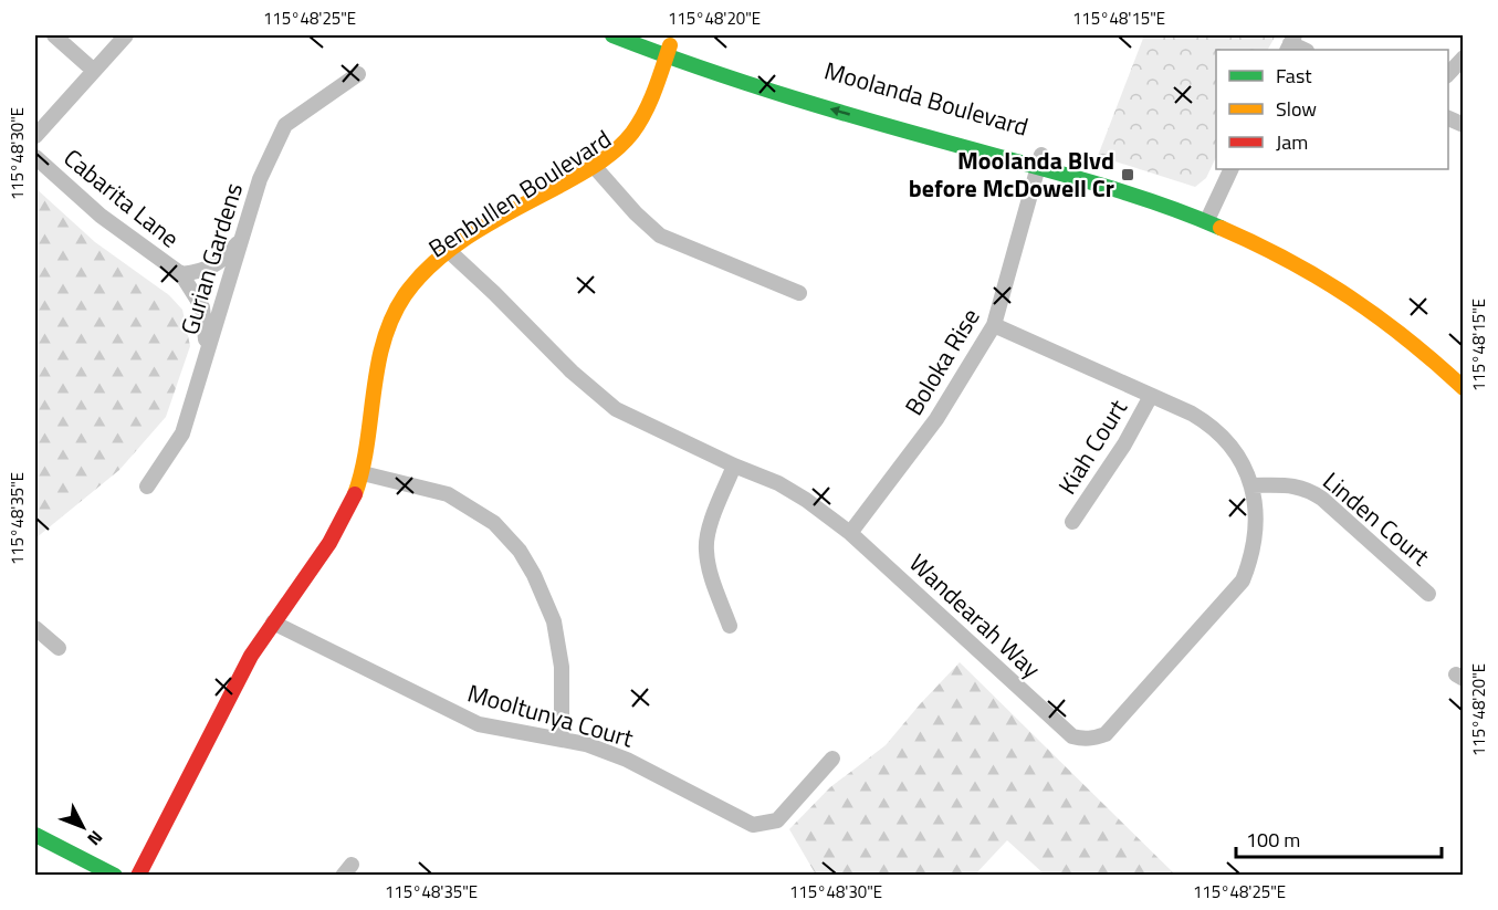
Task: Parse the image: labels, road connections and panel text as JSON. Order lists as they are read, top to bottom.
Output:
{
  "streets": {
    "street": [
      "Moolanda Boulevard",
      "Benbullen Boulevard",
      "Cabarita Lane",
      "Gurian Gardens",
      "Boloka Rise",
      "Kiah Court",
      "Linden Court",
      "Wandearah Way",
      "Mooltunya Court"
    ]
  },
  "crossings": [
    ["Moolanda Boulevard", "Benbullen Boulevard"],
    ["Moolanda Boulevard", "Boloka Rise"],
    ["Benbullen Boulevard", "Wandearah Way"],
    ["Benbullen Boulevard", "Mooltunya Court"],
    ["Cabarita Lane", "Gurian Gardens"],
    ["Boloka Rise", "Wandearah Way"],
    ["Kiah Court", "Wandearah Way"],
    ["Linden Court", "Wandearah Way"]
  ],
  "places": {
    "transit": ["Moolanda Blvd before McDowell Cr"]
  },
  "legend": ["Fast", "Slow", "Jam"],
  "scale_bar": "100 m",
  "north": "bottom right",
  "coordinates": [
    "115°48'25\"E",
    "115°48'20\"E",
    "115°48'15\"E",
    "115°48'30\"E",
    "115°48'35\"E"
  ]
}
